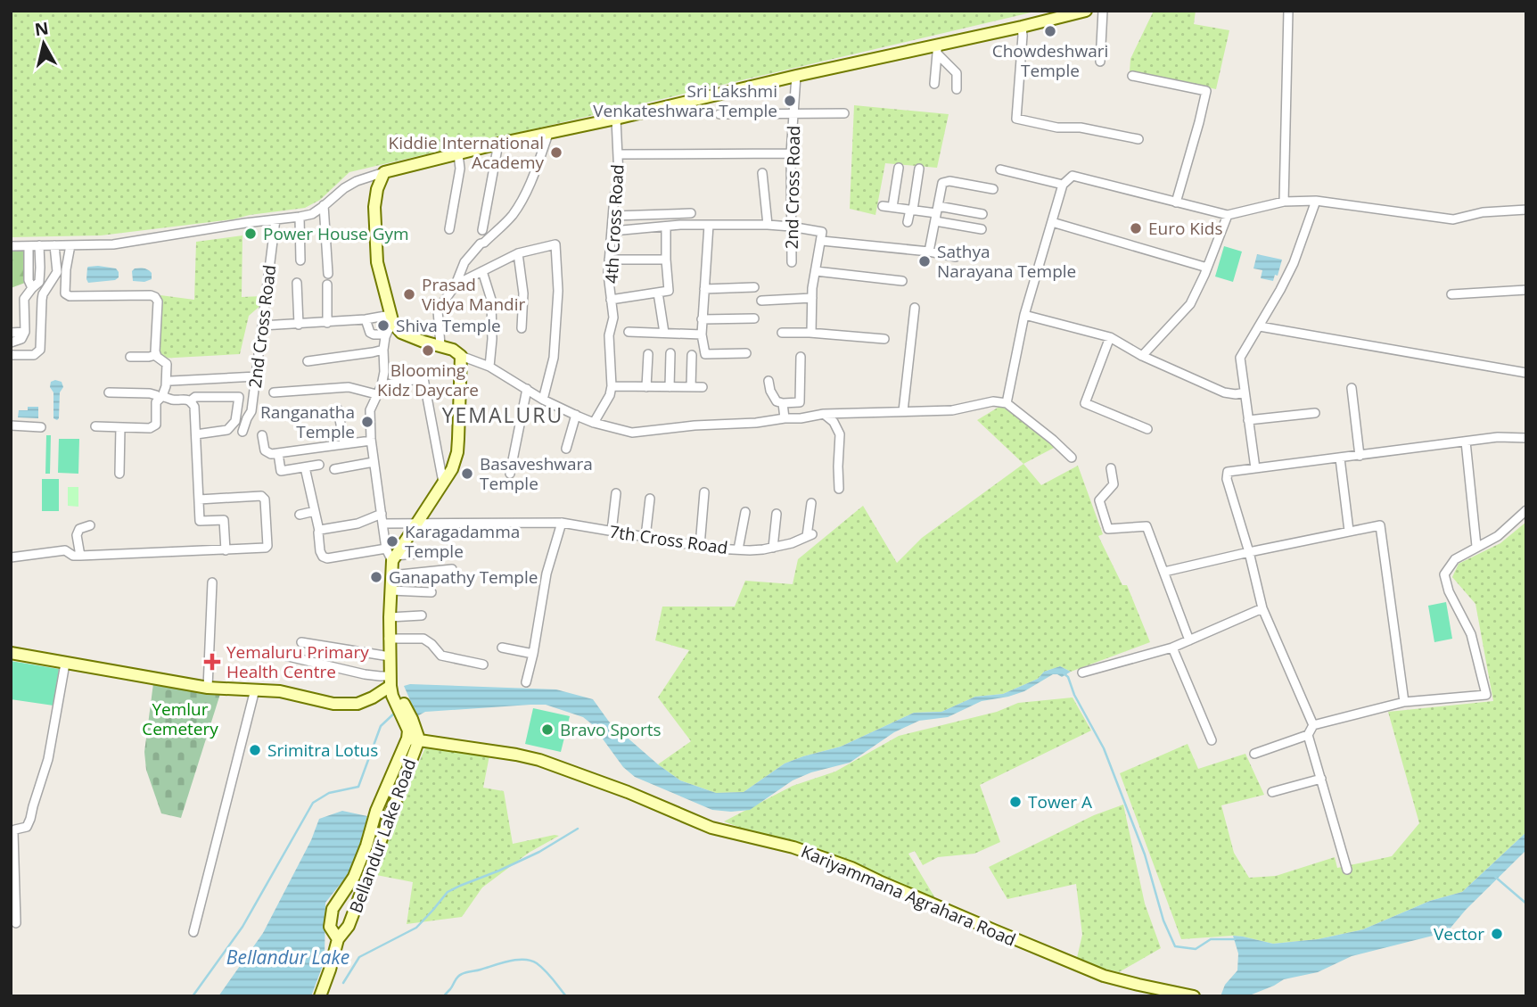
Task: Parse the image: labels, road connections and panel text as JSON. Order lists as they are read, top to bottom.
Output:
{
  "streets": {
    "street": [
      "2nd Cross Road",
      "4th Cross Road",
      "7th Cross Road",
      "Bellandur Lake Road",
      "Kariyammana Agrahara Road"
    ]
  },
  "crossings": [
    ["2nd Cross Road", "4th Cross Road"],
    ["Bellandur Lake Road", "Kariyammana Agrahara Road"]
  ],
  "districts": ["YEMALURU"],
  "water": ["Bellandur Lake"],
  "parks": ["Yemlur Cemetery"],
  "places": {
    "other": [
      "Chowdeshwari Temple",
      "Sri Lakshmi Venkateshwara Temple",
      "Kiddie International Academy",
      "Euro Kids",
      "Power House Gym",
      "Sathya Narayana Temple",
      "Prasad Vidya Mandir",
      "Shiva Temple",
      "Blooming Kidz Daycare",
      "Ranganatha Temple",
      "Basaveshwara Temple",
      "Karagadamma Temple",
      "Ganapathy Temple",
      "Bravo Sports",
      "Srimitra Lotus",
      "Tower A",
      "Vector"
    ],
    "health": ["Yemaluru Primary Health Centre"]
  },
  "north": "top"
}
